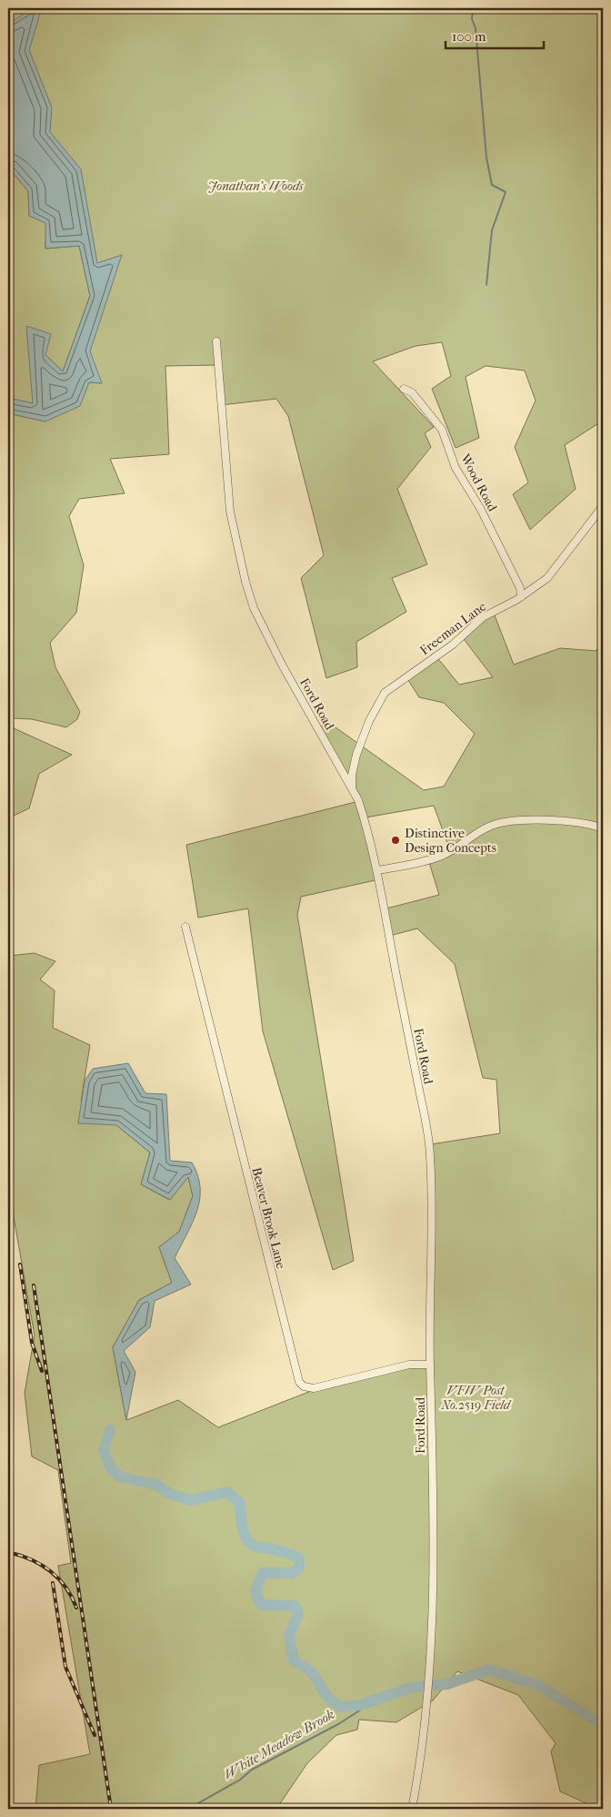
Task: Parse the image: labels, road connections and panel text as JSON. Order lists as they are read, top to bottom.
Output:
{
  "streets": {
    "street": [
      "Wood Road",
      "Freeman Lane",
      "Ford Road",
      "Beaver Brook Lane"
    ]
  },
  "crossings": [
    ["Wood Road", "Freeman Lane"],
    ["Freeman Lane", "Ford Road"],
    ["Ford Road", "Beaver Brook Lane"]
  ],
  "water": ["White Meadow Brook"],
  "parks": ["Jonathan's Woods", "VFW Post No.2519 Field"],
  "places": ["Distinctive Design Concepts"],
  "scale_bar": "100 m"
}
